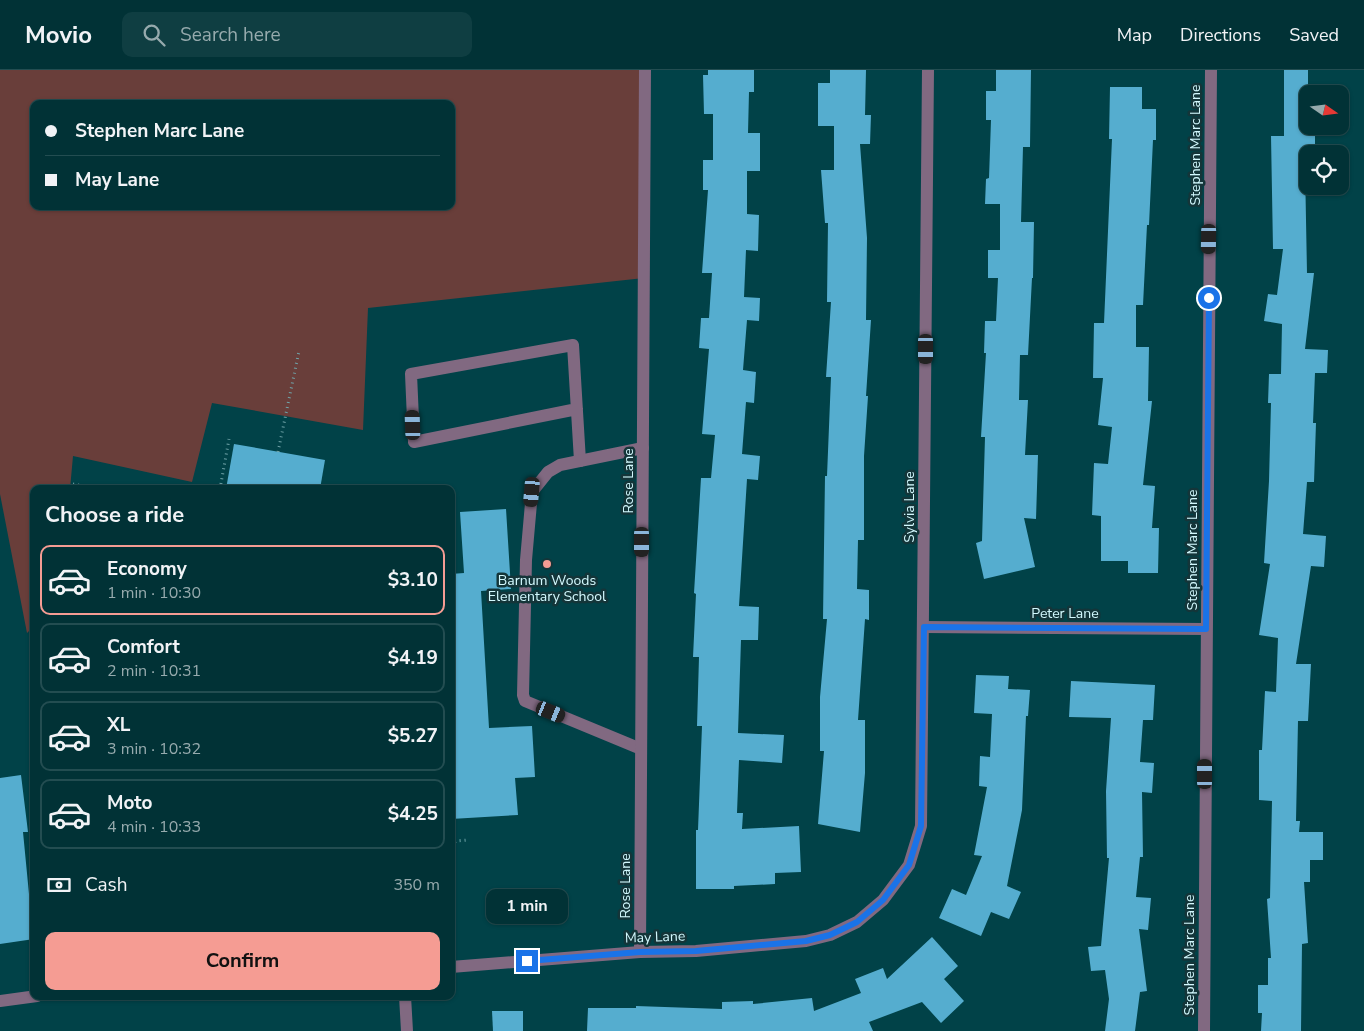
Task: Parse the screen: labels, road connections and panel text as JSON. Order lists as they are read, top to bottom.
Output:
{
  "streets": {
    "street": [
      "Stephen Marc Lane",
      "Rose Lane",
      "Sylvia Lane",
      "Peter Lane",
      "May Lane"
    ]
  },
  "crossings": [
    ["Stephen Marc Lane", "Peter Lane"],
    ["Rose Lane", "May Lane"],
    ["Sylvia Lane", "Peter Lane"],
    ["Sylvia Lane", "May Lane"]
  ],
  "places": ["Barnum Woods Elementary School"],
  "north": "right",
  "page": {
    "header": "Movio",
    "search": "Search here",
    "nav": ["Map", "Directions", "Saved"],
    "banner": ["Stephen Marc Lane", "May Lane"],
    "heading": "Choose a ride",
    "list": [
      {
        "name": "Economy",
        "note": "1 min · 10:30",
        "value": "$3.10"
      },
      {
        "name": "Comfort",
        "note": "2 min · 10:31",
        "value": "$4.19"
      },
      {
        "name": "XL",
        "note": "3 min · 10:32",
        "value": "$5.27"
      },
      {
        "name": "Moto",
        "note": "4 min · 10:33",
        "value": "$4.25"
      }
    ],
    "pay": ["Cash", "350 m"],
    "bubble": "1 min",
    "buttons": "Confirm"
  }
}
